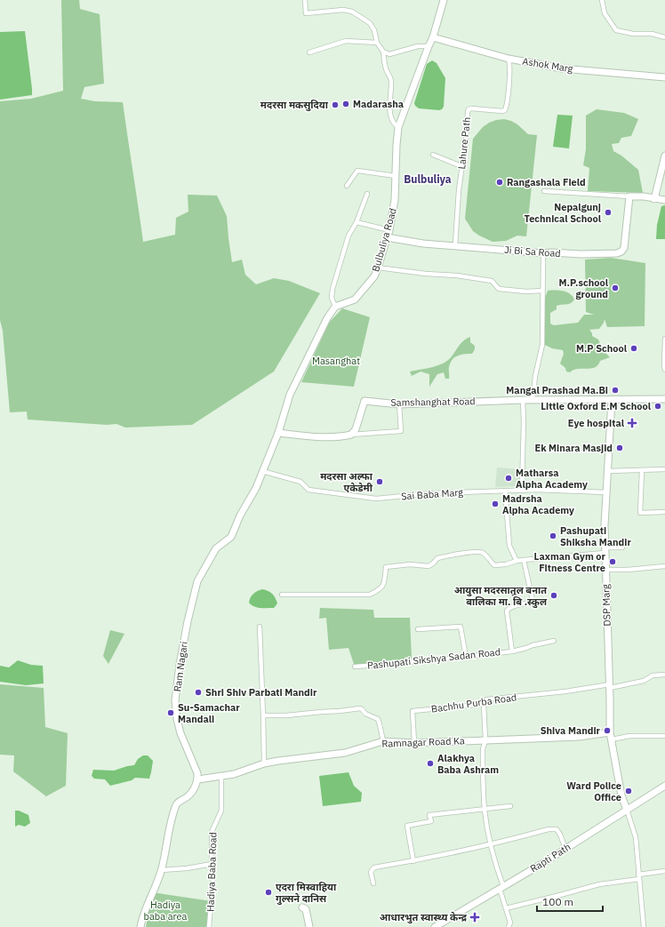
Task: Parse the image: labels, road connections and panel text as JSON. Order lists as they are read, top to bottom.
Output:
{
  "streets": {
    "main road": [
      "Ashok Marg",
      "Bulbuliya Road",
      "Ji Bi Sa Road",
      "Samshanghat Road",
      "DSP Marg",
      "Ram Nagari",
      "Ramnagar Road Ka",
      "Rapti Path"
    ],
    "street": [
      "Lahure Path",
      "Sai Baba Marg",
      "Pashupati Sikshya Sadan Road",
      "Bachhu Purba Road",
      "Hadiya Baba Road"
    ]
  },
  "crossings": [
    ["Ashok Marg", "Lahure Path"],
    ["Ashok Marg", "Bulbuliya Road"],
    ["Lahure Path", "Ji Bi Sa Road"],
    ["Bulbuliya Road", "Ji Bi Sa Road"],
    ["Samshanghat Road", "DSP Marg"],
    ["Sai Baba Marg", "DSP Marg"],
    ["Sai Baba Marg", "Ram Nagari"],
    ["DSP Marg", "Bachhu Purba Road"],
    ["DSP Marg", "Ramnagar Road Ka"],
    ["DSP Marg", "Rapti Path"],
    ["Ram Nagari", "Ramnagar Road Ka"],
    ["Bachhu Purba Road", "Ramnagar Road Ka"],
    ["Ramnagar Road Ka", "Hadiya Baba Road"]
  ],
  "districts": ["Bulbuliya"],
  "parks": ["Masanghat", "Hadiya baba area"],
  "places": {
    "other": [
      "Madarasha",
      "मदरसा मकसुदिया",
      "Rangashala Field",
      "Nepalgunj Technical School",
      "M.P.school ground",
      "M.P School",
      "Mangal Prashad Ma.Bi",
      "Little Oxford E.M School",
      "Ek Minara Masjid",
      "Matharsa Alpha Academy",
      "मदरसा अल्फा एकेडेमी",
      "Madrsha Alpha Academy",
      "Pashupati Shiksha Mandir",
      "Laxman Gym or Fitness Centre",
      "आयुसा मदरसातुल बनात बालिका मा. बि .स्कुल",
      "Shri Shiv Parbati Mandir",
      "Su-Samachar Mandali",
      "Shiva Mandir",
      "Alakhya Baba Ashram",
      "Ward Police Office",
      "एदरा मिस्वाहिया गुल्सने दानिस"
    ],
    "health": ["Eye hospital", "आधारभुत स्वास्थ्य केन्द्र"]
  },
  "scale_bar": "100 m"
}
